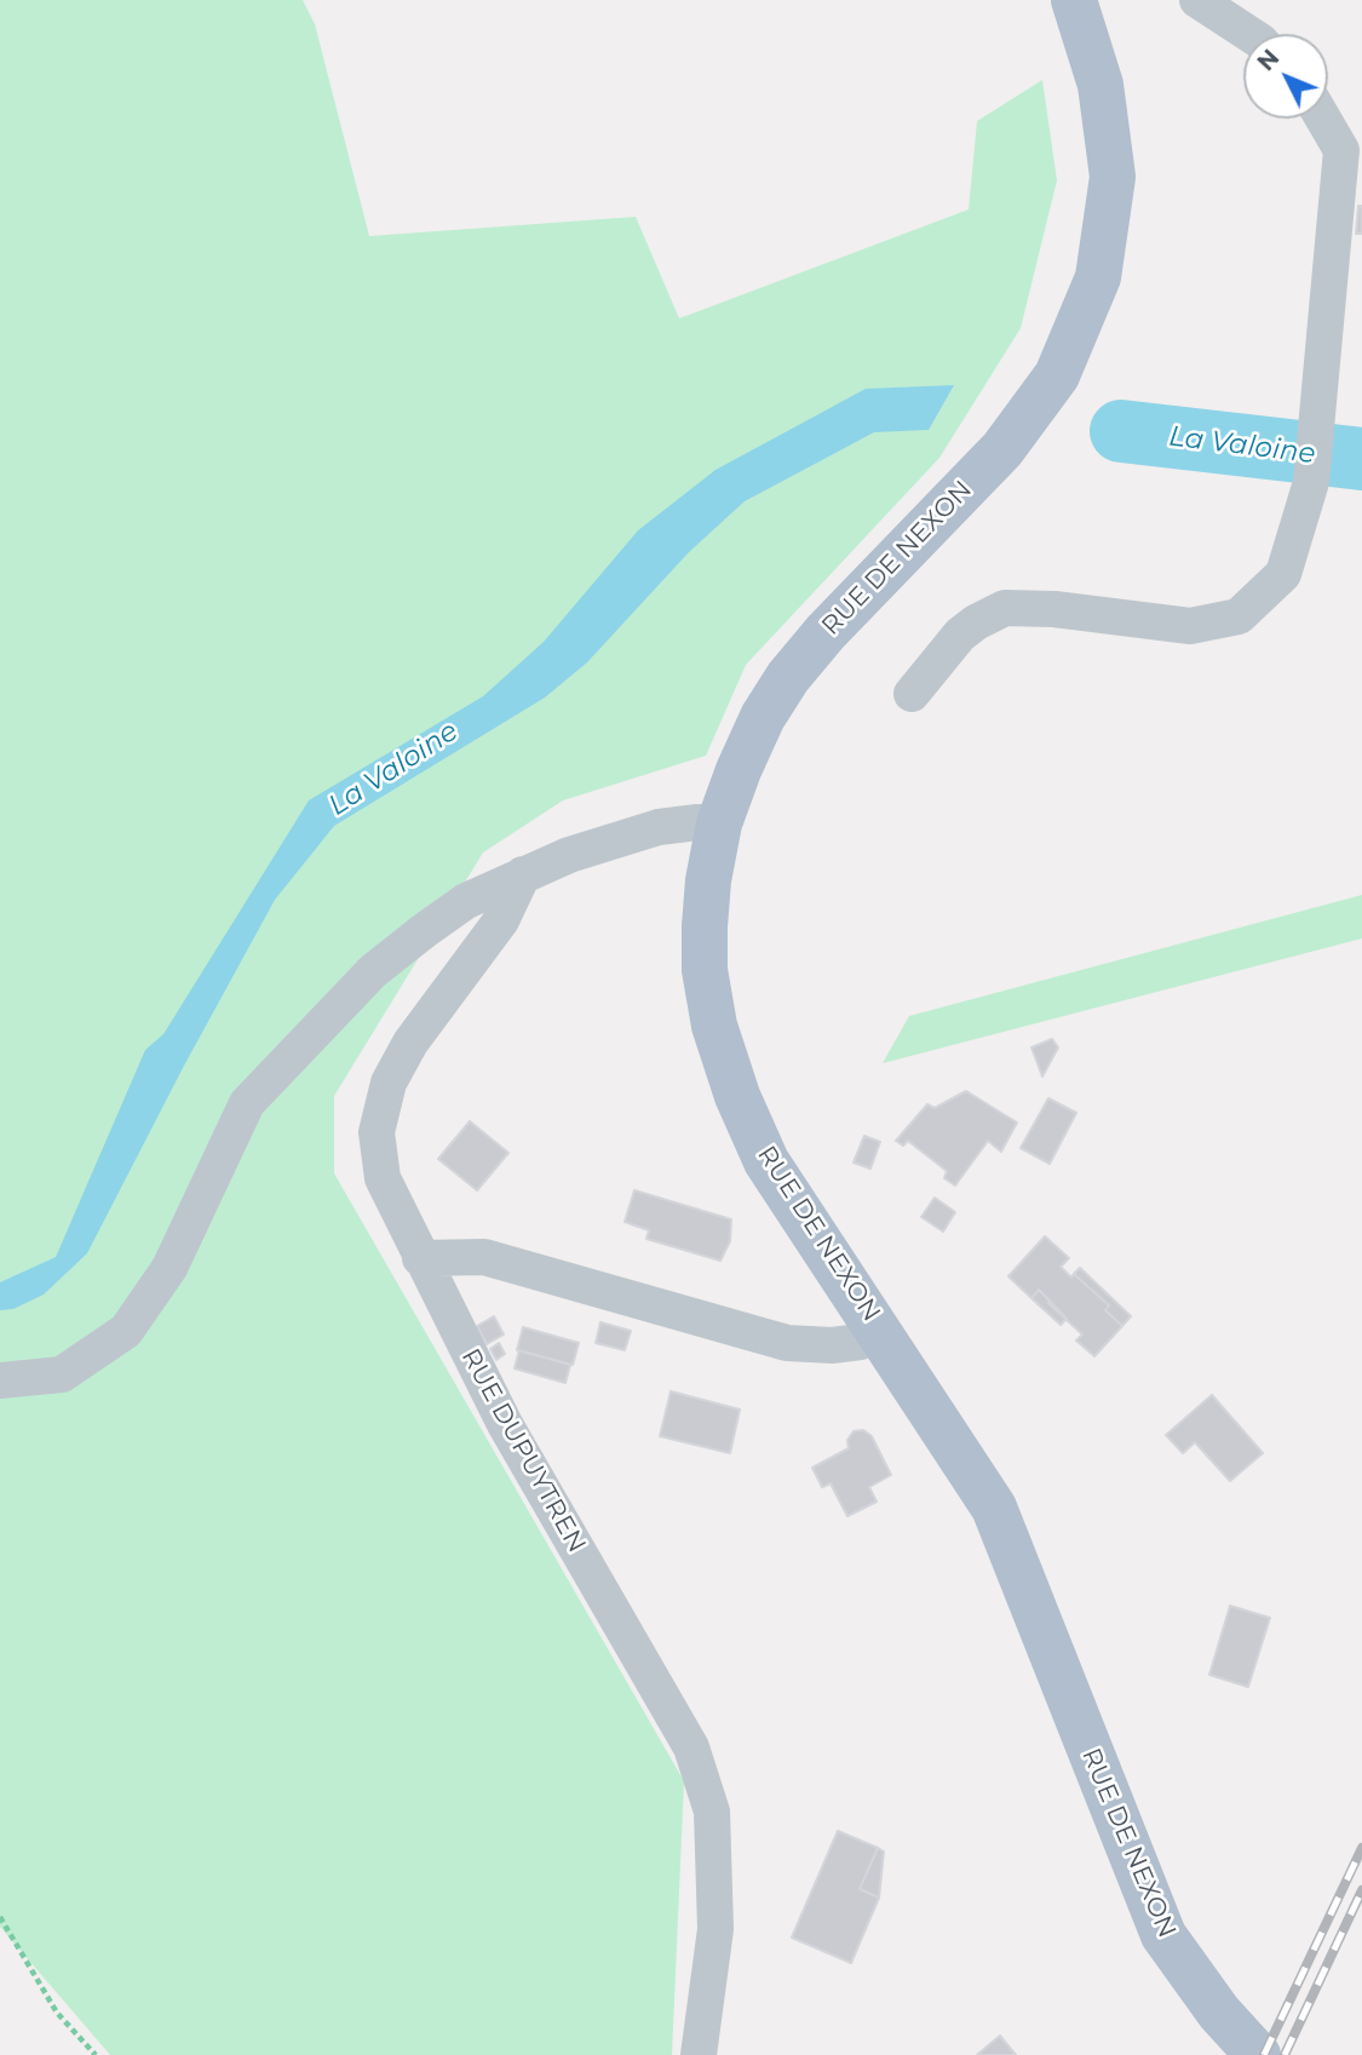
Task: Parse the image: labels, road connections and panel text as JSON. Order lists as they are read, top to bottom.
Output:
{
  "streets": {
    "main road": ["RUE DE NEXON"],
    "street": ["RUE DUPUYTREN"]
  },
  "water": ["La Valoine"],
  "north": "top left"
}
